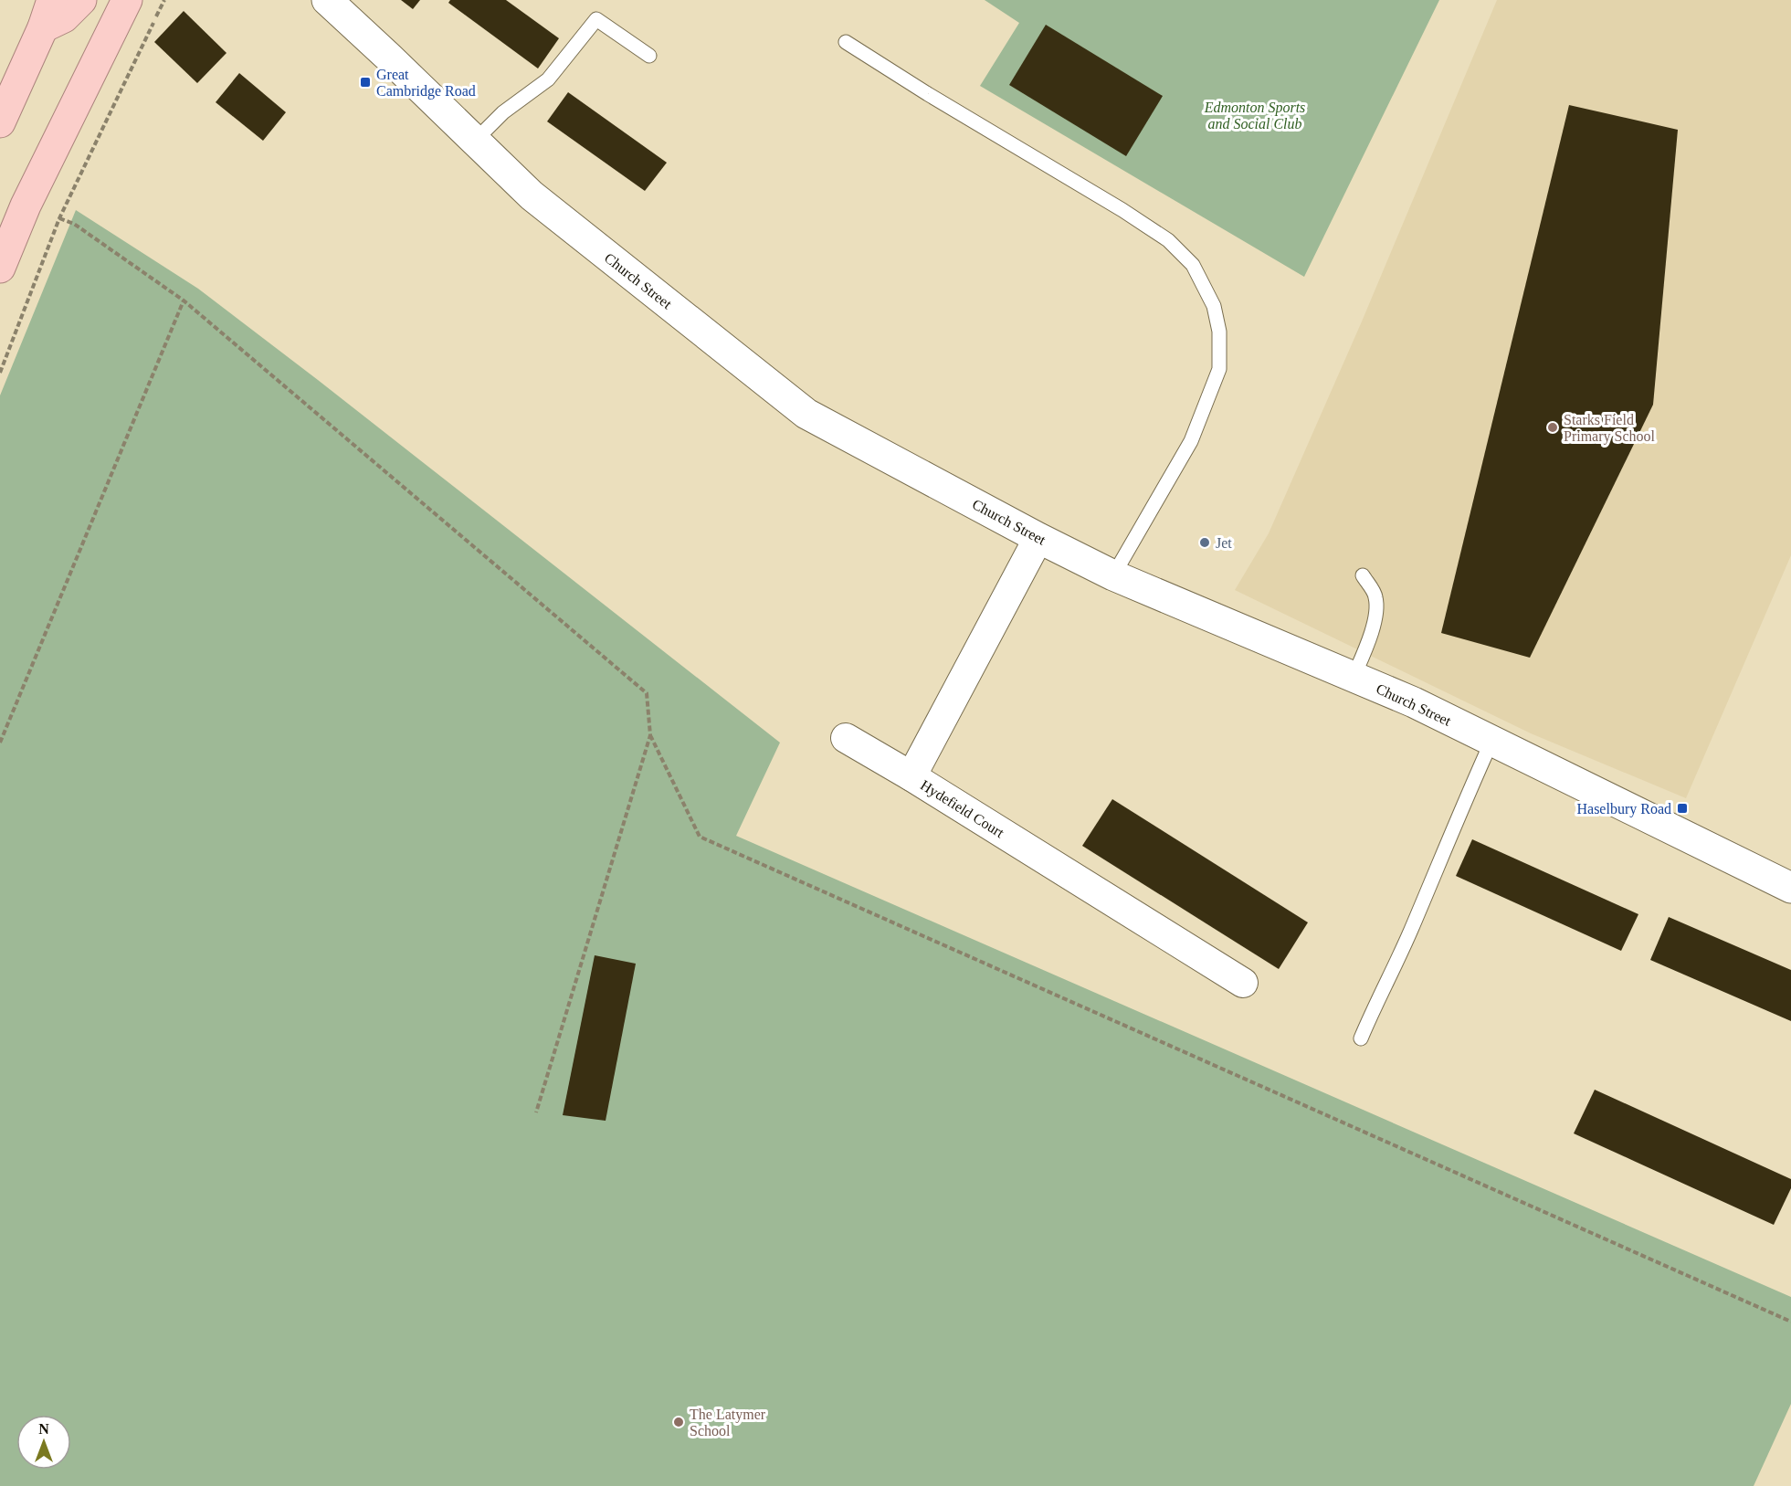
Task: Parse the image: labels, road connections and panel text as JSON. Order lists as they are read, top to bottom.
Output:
{
  "streets": {
    "main road": ["Church Street"],
    "street": ["Hydefield Court"]
  },
  "crossings": [
    ["Church Street", "Hydefield Court"]
  ],
  "parks": ["Edmonton Sports and Social Club"],
  "places": {
    "transit": ["Great Cambridge Road", "Haselbury Road"],
    "other": ["Starks Field Primary School", "Jet", "The Latymer School"]
  },
  "north": "top"
}
